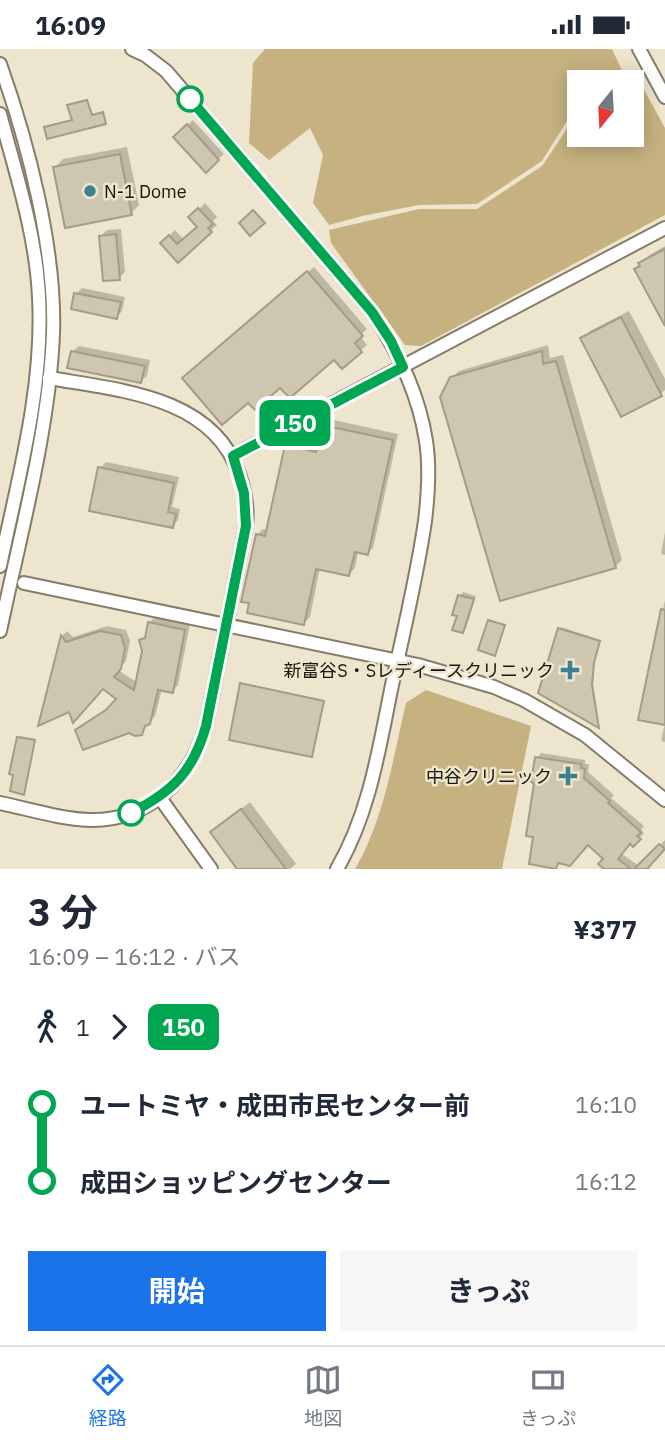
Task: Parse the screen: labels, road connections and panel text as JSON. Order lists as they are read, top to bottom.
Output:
{
  "places": {
    "other": ["N-1 Dome"],
    "health": ["新富谷S・Sレディースクリニック", "中谷クリニック"]
  },
  "lines": ["bus line 150"],
  "north": "bottom",
  "page": {
    "status": "16:09",
    "on_map": "150",
    "heading": ["3 分", "16:09 – 16:12 · バス", "¥377"],
    "legs": ["1", "150"],
    "list": [
      {
        "name": "ユートミヤ・成田市民センター前",
        "value": "16:10"
      },
      {
        "name": "成田ショッピングセンター",
        "value": "16:12"
      }
    ],
    "buttons": ["開始", "きっぷ"],
    "tabs": ["経路", "地図", "きっぷ"]
  }
}
